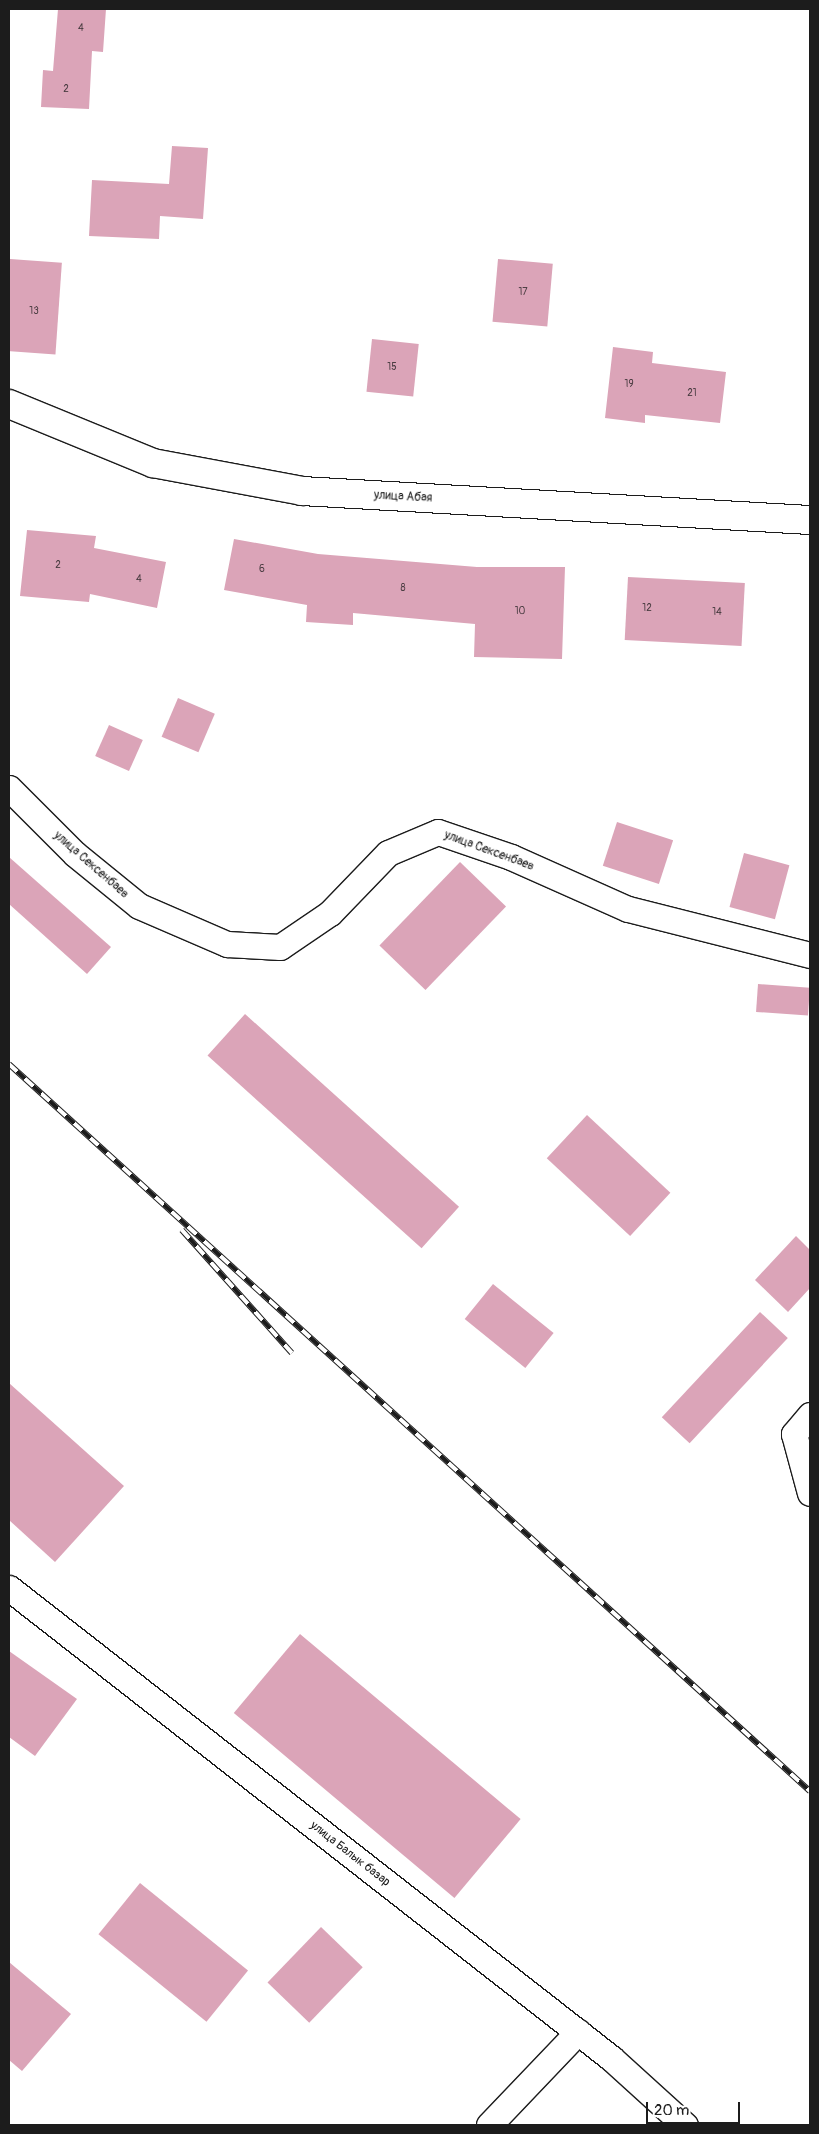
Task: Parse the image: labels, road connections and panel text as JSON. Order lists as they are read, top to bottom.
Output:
{
  "streets": {
    "street": ["улица Абая", "улица Сексенбаев", "улица Балык базар"]
  },
  "house_numbers": [
    "4",
    "2",
    "17",
    "13",
    "15",
    "19",
    "21",
    "2",
    "6",
    "4",
    "8",
    "12",
    "10",
    "14"
  ],
  "scale_bar": "20 m"
}
